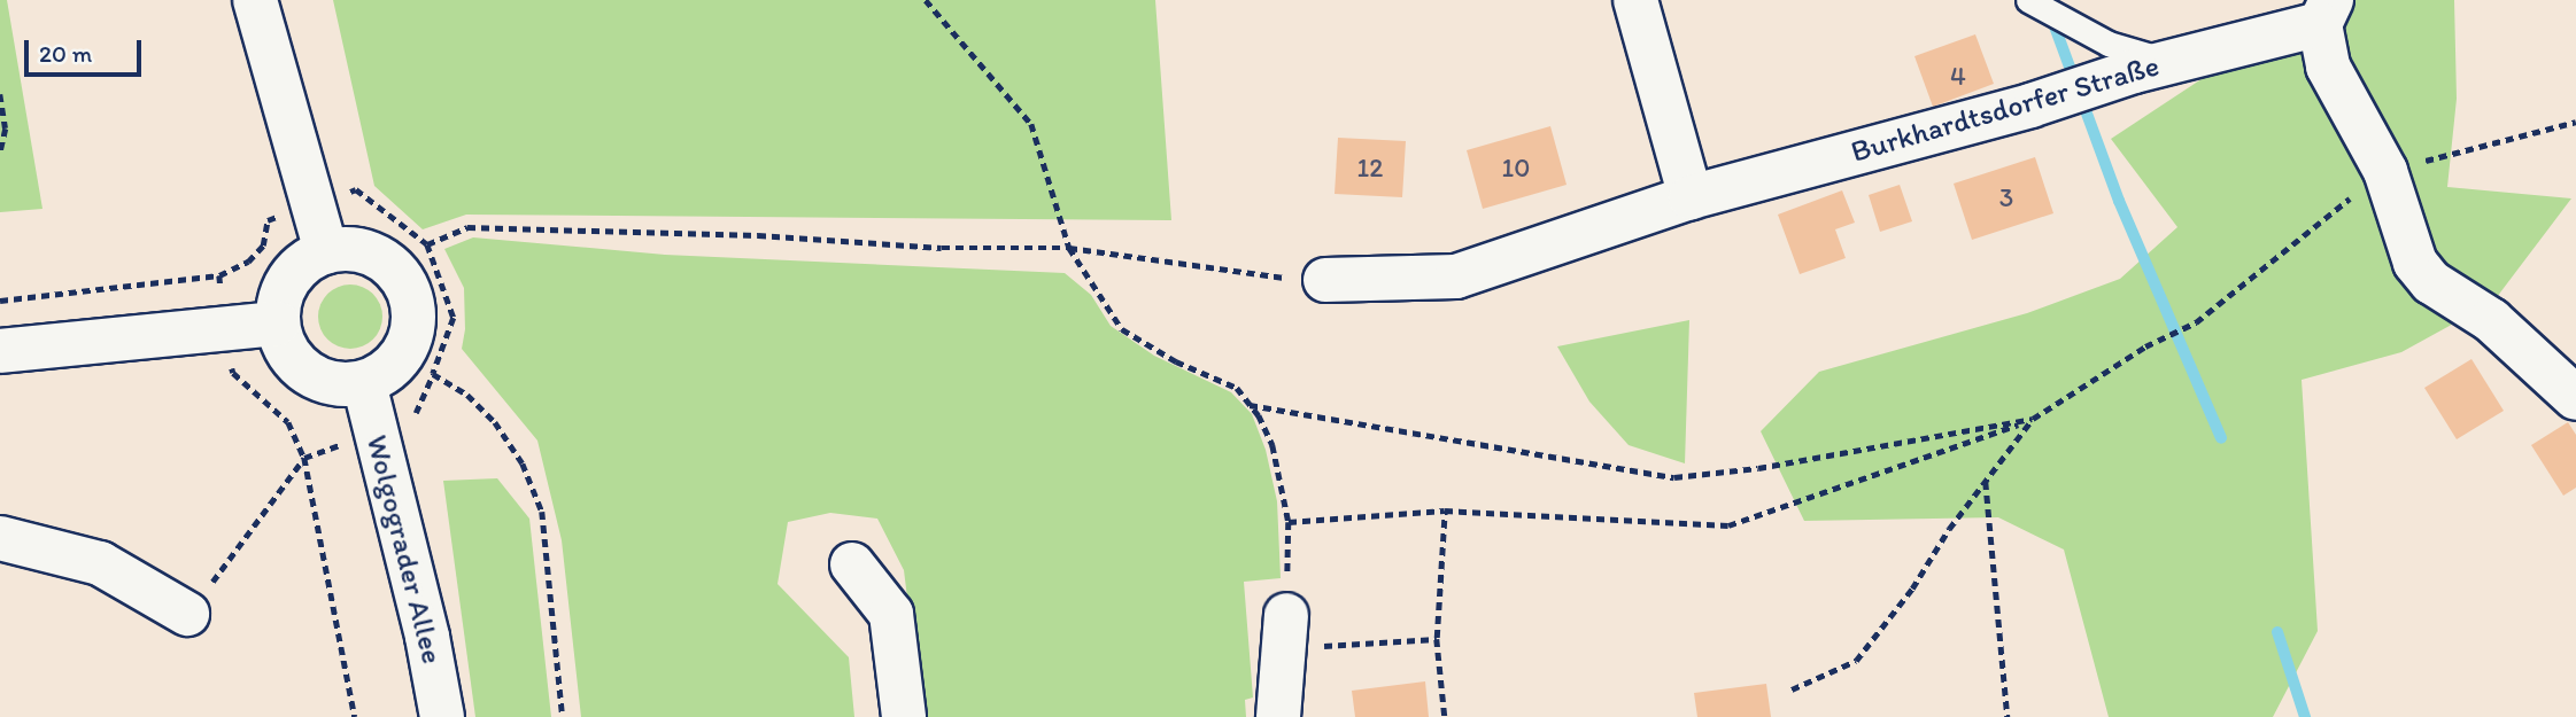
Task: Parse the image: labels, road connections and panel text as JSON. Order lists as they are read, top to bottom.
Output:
{
  "streets": {
    "street": ["Burkhardtsdorfer Straße", "Wolgograder Allee"]
  },
  "house_numbers": [
    "4",
    "12",
    "10",
    "3"
  ],
  "scale_bar": "20 m"
}
